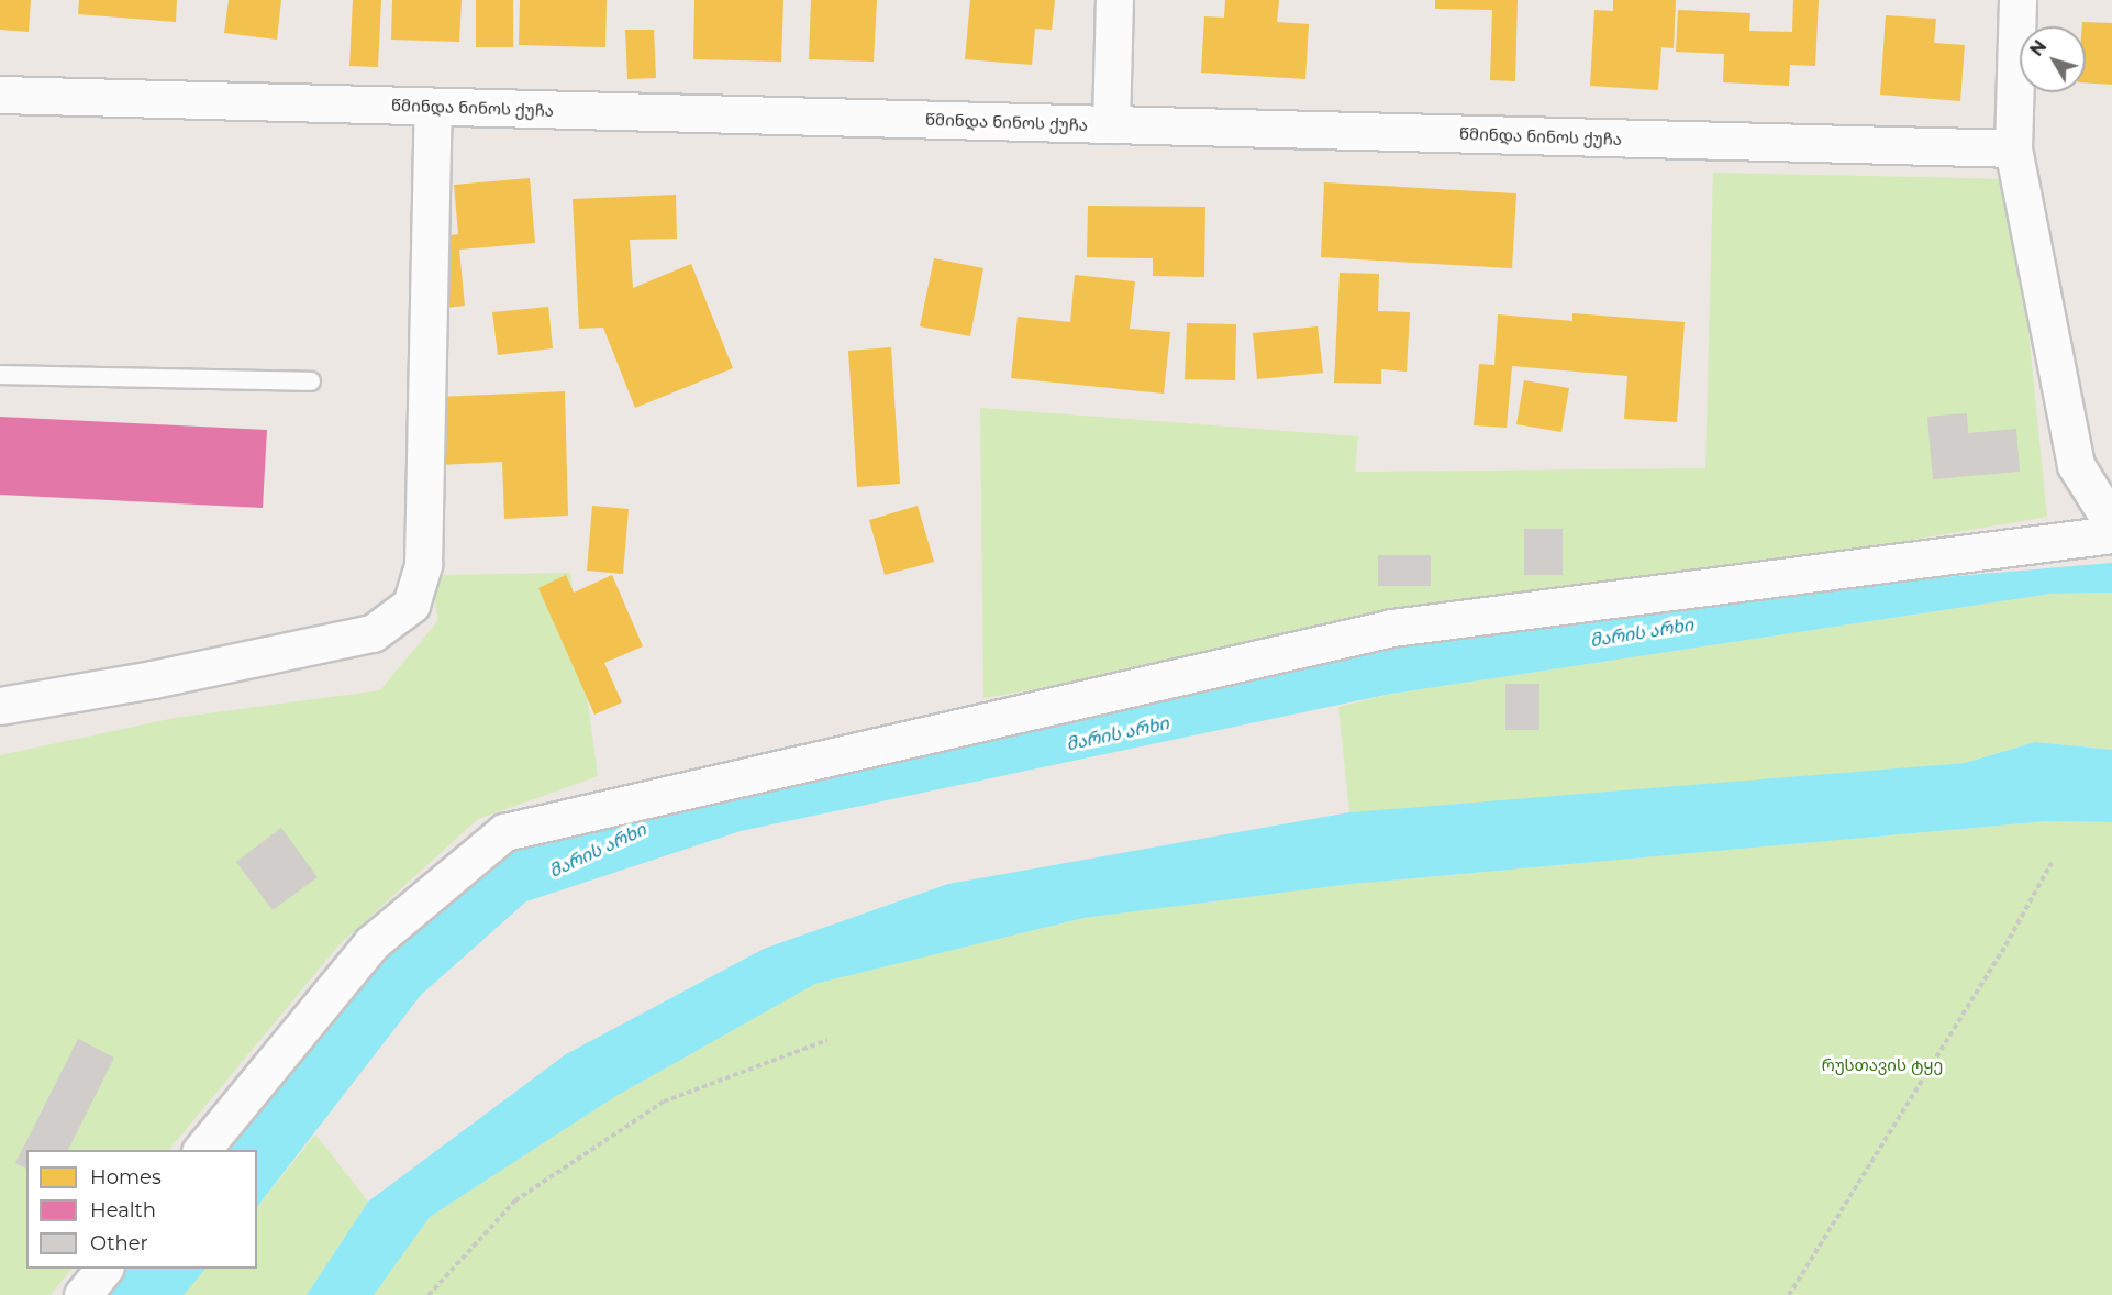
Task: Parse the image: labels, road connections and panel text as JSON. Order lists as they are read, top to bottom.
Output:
{
  "streets": {
    "street": ["წმინდა ნინოს ქუჩა"]
  },
  "water": ["მარის არხი"],
  "parks": ["რუსთავის ტყე"],
  "legend": ["Homes", "Health", "Other"],
  "north": "top left"
}
